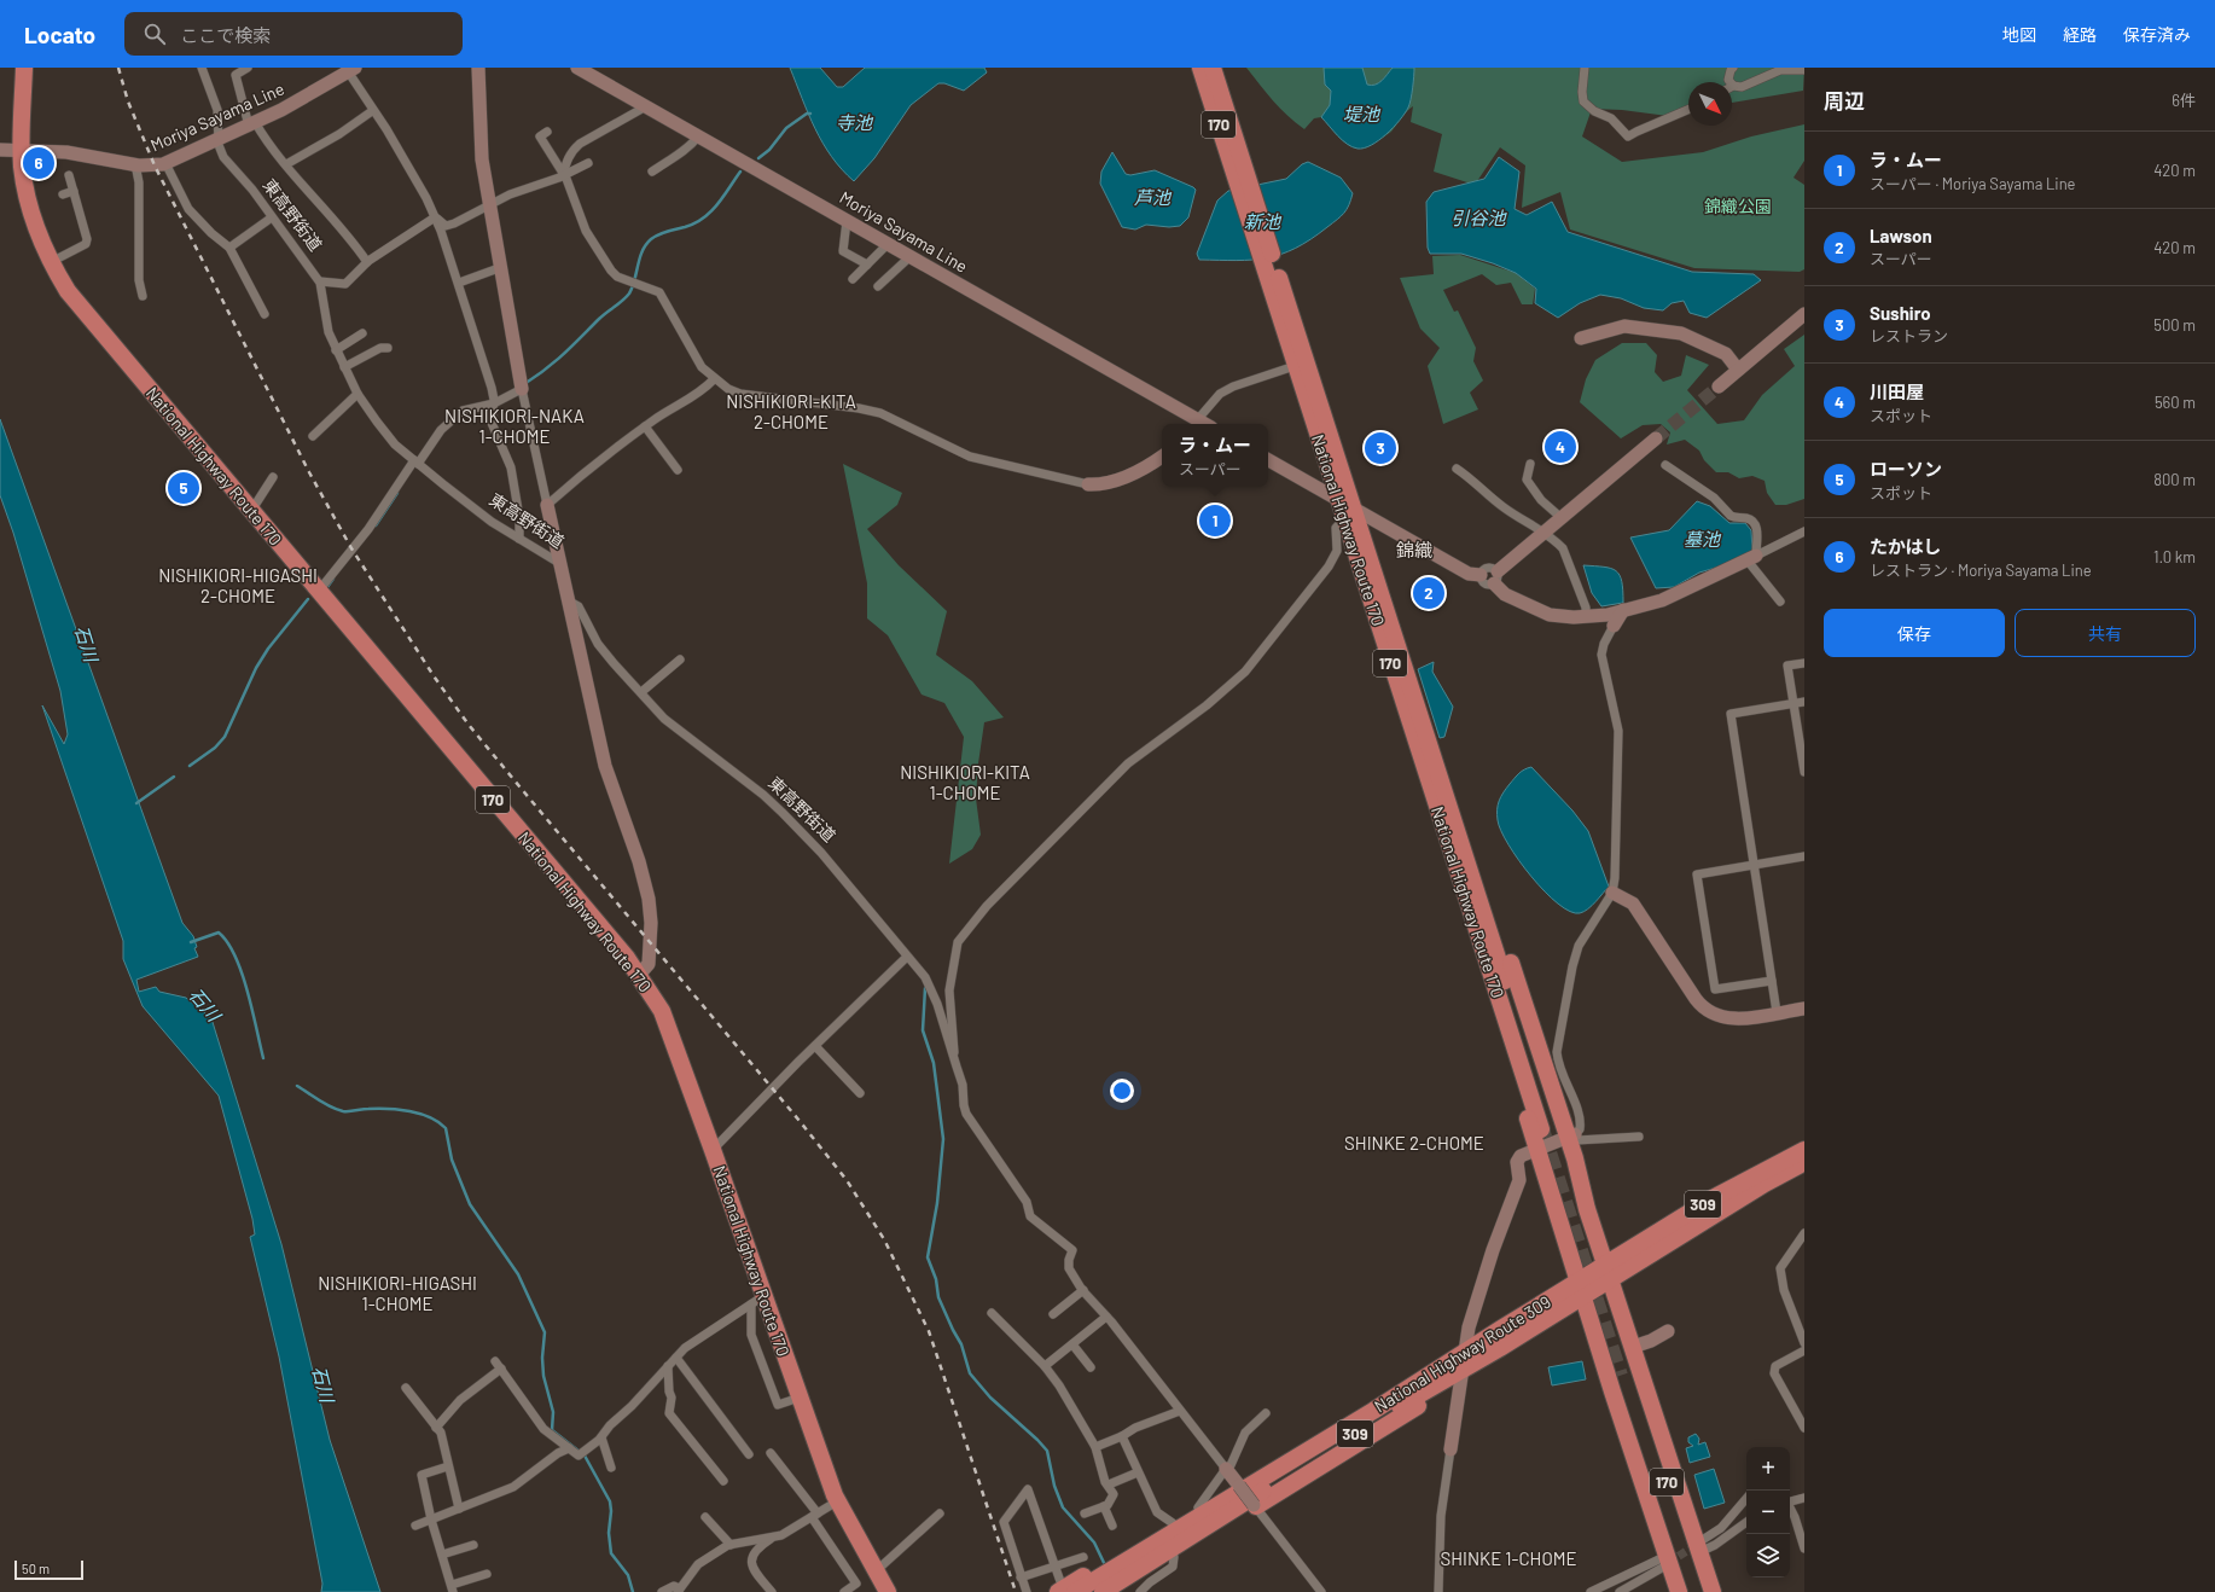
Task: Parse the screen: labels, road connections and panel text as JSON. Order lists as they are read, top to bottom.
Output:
{
  "streets": {
    "highway": [
      "170",
      "National Highway Route 170",
      "309",
      "National Highway Route 309"
    ],
    "street": ["Moriya Sayama Line", "東高野街道"]
  },
  "crossings": [
    ["Moriya Sayama Line", "東高野街道"],
    ["Moriya Sayama Line", "National Highway Route 170"],
    ["309", "National Highway Route 309"]
  ],
  "districts": [
    "NISHIKIORI-KITA 2-CHOME",
    "NISHIKIORI-NAKA 1-CHOME",
    "錦織",
    "NISHIKIORI-HIGASHI 2-CHOME",
    "NISHIKIORI-KITA 1-CHOME",
    "SHINKE 2-CHOME",
    "NISHIKIORI-HIGASHI 1-CHOME",
    "SHINKE 1-CHOME"
  ],
  "water": [
    "堤池",
    "寺池",
    "芦池",
    "引谷池",
    "新池",
    "墓池",
    "石川"
  ],
  "parks": ["錦織公園"],
  "scale_bar": "50 m",
  "north": "bottom right",
  "page": {
    "header": "Locato",
    "search": "ここで検索",
    "nav": ["地図", "経路", "保存済み"],
    "heading": ["周辺", "6件"],
    "list": [
      {
        "mark": "1",
        "name": "ラ・ムー",
        "note": "スーパー · Moriya Sayama Line",
        "value": "420 m"
      },
      {
        "mark": "2",
        "name": "Lawson",
        "note": "スーパー",
        "value": "420 m"
      },
      {
        "mark": "3",
        "name": "Sushiro",
        "note": "レストラン",
        "value": "500 m"
      },
      {
        "mark": "4",
        "name": "川田屋",
        "note": "スポット",
        "value": "560 m"
      },
      {
        "mark": "5",
        "name": "ローソン",
        "note": "スポット",
        "value": "800 m"
      },
      {
        "mark": "6",
        "name": "たかはし",
        "note": "レストラン · Moriya Sayama Line",
        "value": "1.0 km"
      }
    ],
    "pins": [
      "6",
      "4",
      "3",
      "5",
      "1",
      "2"
    ],
    "popup": ["ラ・ムー", "スーパー"],
    "buttons": ["保存", "共有"],
    "map_buttons": ["+", "−"],
    "scale": "50 m"
  }
}
